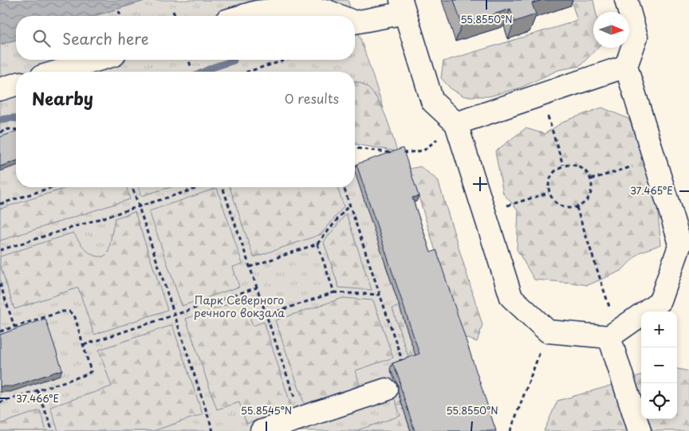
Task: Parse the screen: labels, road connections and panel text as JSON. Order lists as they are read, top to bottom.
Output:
{
  "parks": ["Парк Северного речного вокзала"],
  "north": "right",
  "page": {
    "search": "Search here",
    "heading": ["Nearby", "0 results"],
    "map_buttons": ["+", "−"]
  },
  "coordinates": [
    "55.8550°N",
    "37.465°E",
    "37.466°E",
    "55.8545°N"
  ]
}
